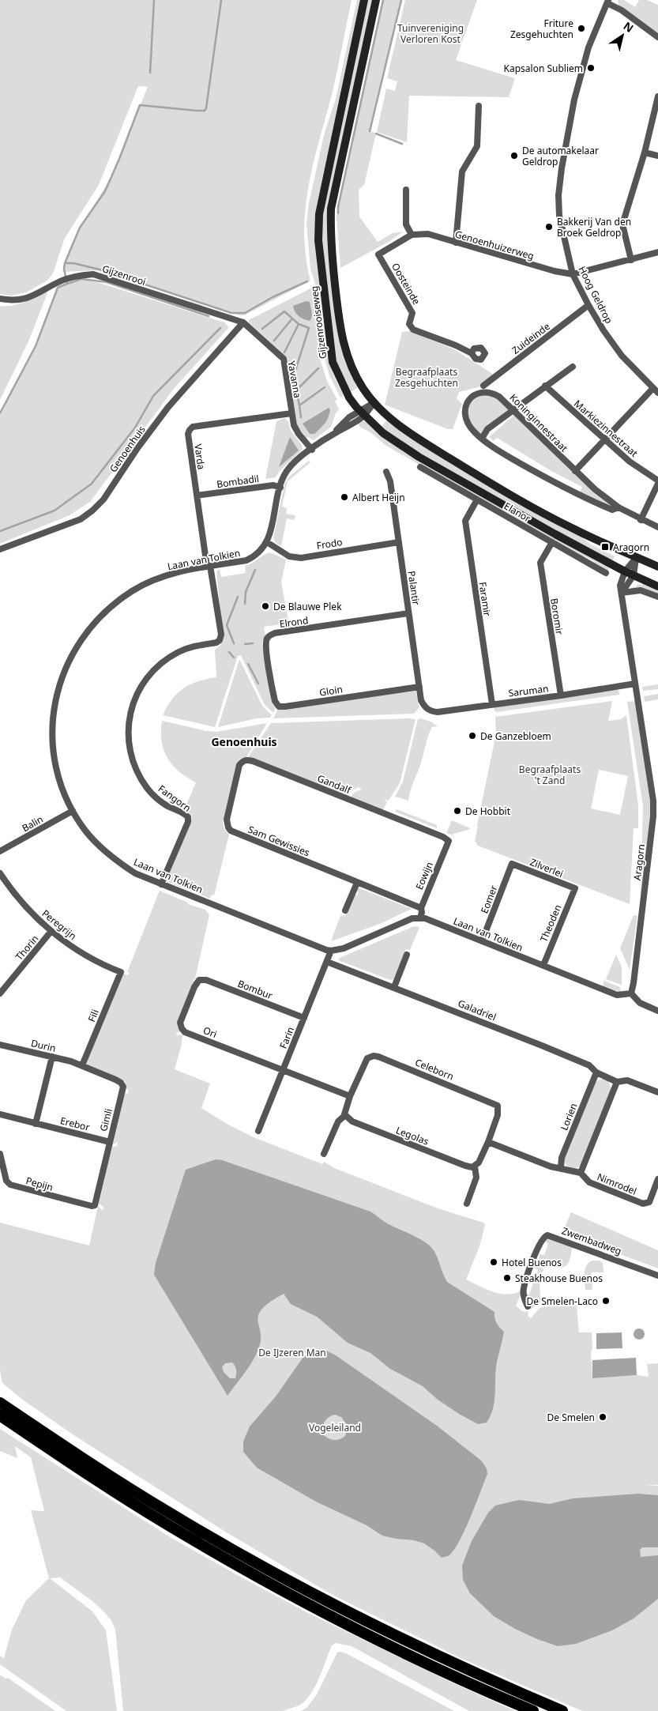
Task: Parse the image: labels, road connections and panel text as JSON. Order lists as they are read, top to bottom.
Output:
{
  "streets": {
    "main road": ["Gijzenrooiseweg"],
    "street": [
      "Genoenhuizerweg",
      "Gijzenrooi",
      "Oosteinde",
      "Hoog Geldrop",
      "Zuideinde",
      "Yavanna",
      "Koninginnestraat",
      "Markiezinnestraat",
      "Genoenhuis",
      "Varda",
      "Bombadil",
      "Elanor",
      "Frodo",
      "Laan van Tolkien",
      "Palantir",
      "Faramir",
      "Boromir",
      "Elrond",
      "Gloin",
      "Saruman",
      "Gandalf",
      "Fangorn",
      "Balin",
      "Sam Gewissies",
      "Aragorn",
      "Zilverlei",
      "Eowijn",
      "Eomer",
      "Theoden",
      "Peregrijn",
      "Thorin",
      "Bombur",
      "Galadriel",
      "Fili",
      "Ori",
      "Farin",
      "Durin",
      "Celeborn",
      "Lorien",
      "Gimli",
      "Erebor",
      "Legolas",
      "Pepijn",
      "Nimrodel",
      "Zwembadweg"
    ]
  },
  "crossings": [
    ["Genoenhuizerweg", "Oosteinde"],
    ["Genoenhuizerweg", "Hoog Geldrop"],
    ["Gijzenrooi", "Yavanna"],
    ["Gijzenrooi", "Genoenhuis"],
    ["Hoog Geldrop", "Zuideinde"],
    ["Gijzenrooiseweg", "Aragorn"],
    ["Yavanna", "Genoenhuis"],
    ["Yavanna", "Varda"],
    ["Varda", "Bombadil"],
    ["Varda", "Laan van Tolkien"],
    ["Varda", "Fangorn"],
    ["Elanor", "Faramir"],
    ["Elanor", "Boromir"],
    ["Frodo", "Laan van Tolkien"],
    ["Frodo", "Palantir"],
    ["Laan van Tolkien", "Fangorn"],
    ["Laan van Tolkien", "Balin"],
    ["Laan van Tolkien", "Aragorn"],
    ["Laan van Tolkien", "Eowijn"],
    ["Laan van Tolkien", "Eomer"],
    ["Laan van Tolkien", "Theoden"],
    ["Laan van Tolkien", "Farin"],
    ["Palantir", "Elrond"],
    ["Palantir", "Gloin"],
    ["Palantir", "Saruman"],
    ["Faramir", "Saruman"],
    ["Boromir", "Saruman"],
    ["Elrond", "Gloin"],
    ["Saruman", "Aragorn"],
    ["Gandalf", "Sam Gewissies"],
    ["Gandalf", "Eowijn"],
    ["Sam Gewissies", "Eowijn"],
    ["Zilverlei", "Eomer"],
    ["Zilverlei", "Theoden"],
    ["Peregrijn", "Thorin"],
    ["Peregrijn", "Fili"],
    ["Bombur", "Ori"],
    ["Bombur", "Farin"],
    ["Galadriel", "Farin"],
    ["Galadriel", "Lorien"],
    ["Fili", "Durin"],
    ["Fili", "Gimli"],
    ["Ori", "Farin"],
    ["Durin", "Gimli"],
    ["Gimli", "Erebor"],
    ["Gimli", "Pepijn"]
  ],
  "districts": ["Genoenhuis"],
  "parks": [
    "Tuinvereniging Verloren Kost",
    "Begraafplaats Zesgehuchten",
    "Begraafplaats 't Zand",
    "De IJzeren Man",
    "Vogeleiland"
  ],
  "places": {
    "other": [
      "Friture Zesgehuchten",
      "Kapsalon Subliem",
      "De automakelaar Geldrop",
      "Bakkerij Van den Broek Geldrop",
      "Albert Heijn",
      "De Blauwe Plek",
      "De Ganzebloem",
      "De Hobbit",
      "Hotel Buenos",
      "Steakhouse Buenos",
      "De Smelen-Laco",
      "De Smelen"
    ],
    "transit": ["Aragorn"]
  },
  "north": "top right"
}
